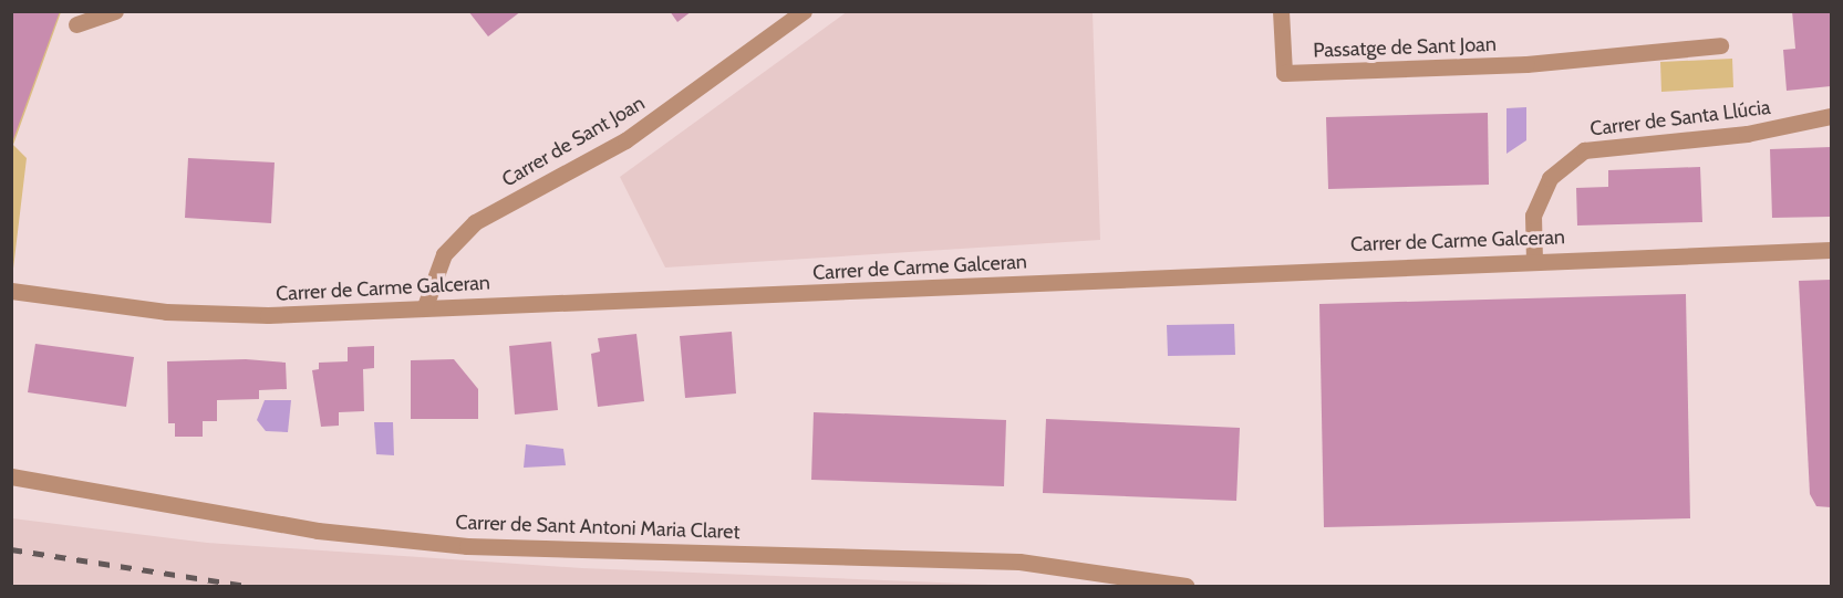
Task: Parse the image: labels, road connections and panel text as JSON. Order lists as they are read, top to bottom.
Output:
{
  "streets": {
    "street": [
      "Passatge de Sant Joan",
      "Carrer de Santa Llúcia",
      "Carrer de Sant Joan",
      "Carrer de Carme Galceran",
      "Carrer de Sant Antoni Maria Claret"
    ]
  },
  "crossings": [
    ["Carrer de Santa Llúcia", "Carrer de Carme Galceran"],
    ["Carrer de Sant Joan", "Carrer de Carme Galceran"]
  ]
}
